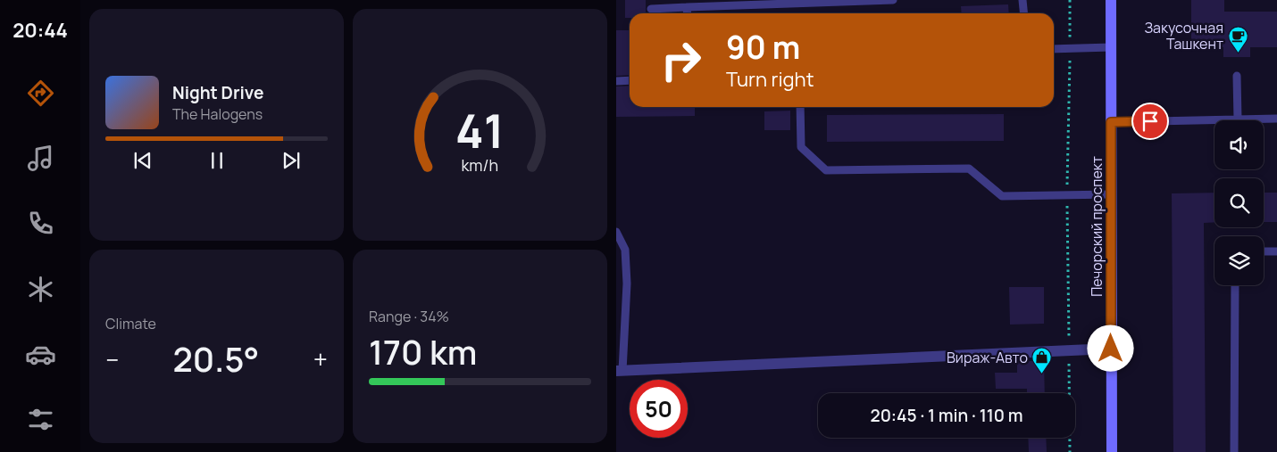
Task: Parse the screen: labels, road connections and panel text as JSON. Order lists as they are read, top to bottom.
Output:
{
  "streets": {
    "main road": ["Печорский проспект"]
  },
  "places": {
    "cafe": ["Закусочная Ташкент"],
    "shop": ["Вираж-Авто"]
  },
  "page": {
    "tabs": "20:44",
    "turn": ["90 m", "Turn right"],
    "song": ["Night Drive", "The Halogens"],
    "tile": [
      "Climate",
      ["Range · 34%", "170 km"]
    ],
    "heat": ["−", "20.5°", "+"],
    "limit": "50",
    "trip": "20:45 · 1 min · 110 m",
    "gauge": ["41", "km/h"]
  }
}
